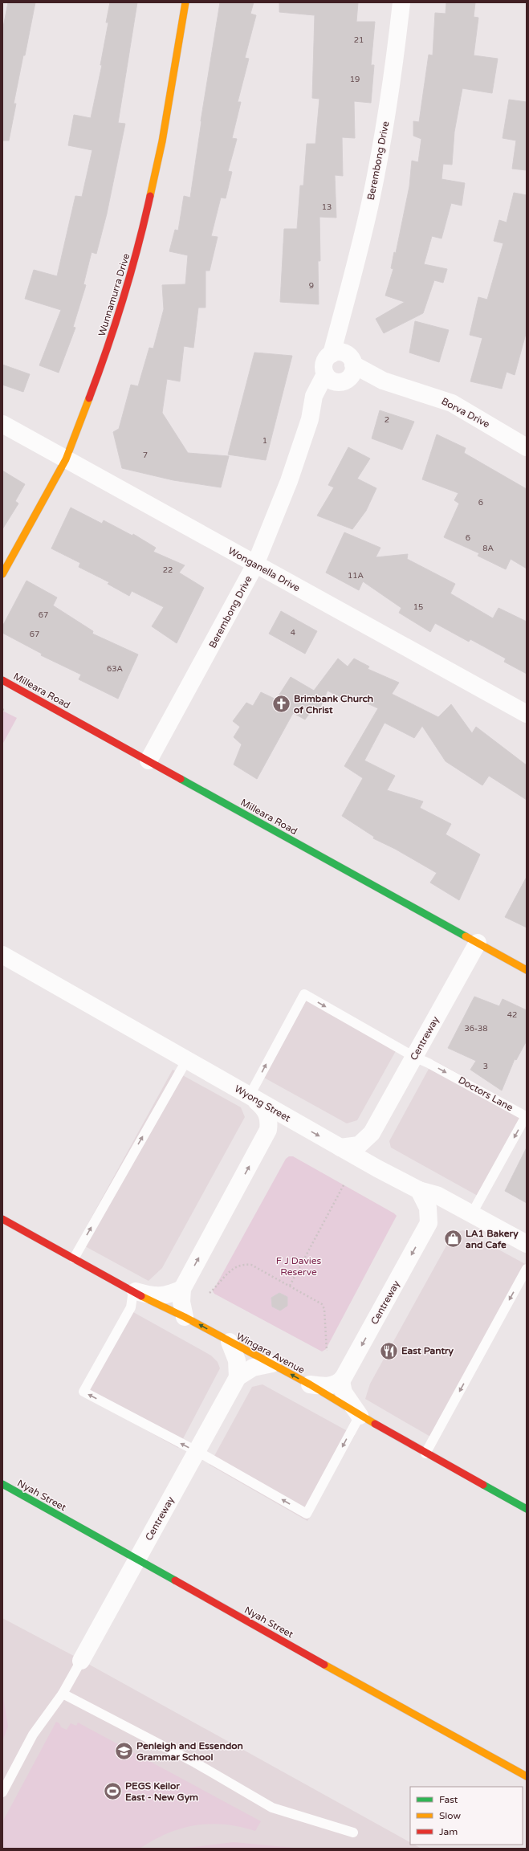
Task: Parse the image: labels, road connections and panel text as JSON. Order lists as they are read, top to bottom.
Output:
{
  "streets": {
    "street": [
      "Berembong Drive",
      "Wunnamurra Drive",
      "Borva Drive",
      "Wonganella Drive",
      "Milleara Road",
      "Centreway",
      "Wyong Street",
      "Wingara Avenue",
      "Nyah Street"
    ],
    "lane": ["Doctors Lane"]
  },
  "crossings": [
    ["Berembong Drive", "Borva Drive"],
    ["Berembong Drive", "Wonganella Drive"],
    ["Berembong Drive", "Milleara Road"],
    ["Wunnamurra Drive", "Wonganella Drive"],
    ["Milleara Road", "Centreway"],
    ["Centreway", "Doctors Lane"],
    ["Centreway", "Wyong Street"],
    ["Centreway", "Wingara Avenue"],
    ["Centreway", "Nyah Street"],
    ["Doctors Lane", "Wyong Street"]
  ],
  "parks": ["F J Davies Reserve"],
  "places": {
    "church": ["Brimbank Church of Christ"],
    "shop": ["LA1 Bakery and Cafe"],
    "restaurant": ["East Pantry"],
    "school or university": ["Penleigh and Essendon Grammar School"],
    "sports": ["PEGS Keilor East - New Gym"]
  },
  "house_numbers": [
    "21",
    "19",
    "13",
    "9",
    "2",
    "1",
    "7",
    "6",
    "6",
    "8A",
    "22",
    "11A",
    "15",
    "67",
    "4",
    "67",
    "63A",
    "42",
    "36-38",
    "3"
  ],
  "legend": ["Fast", "Slow", "Jam"]
}
